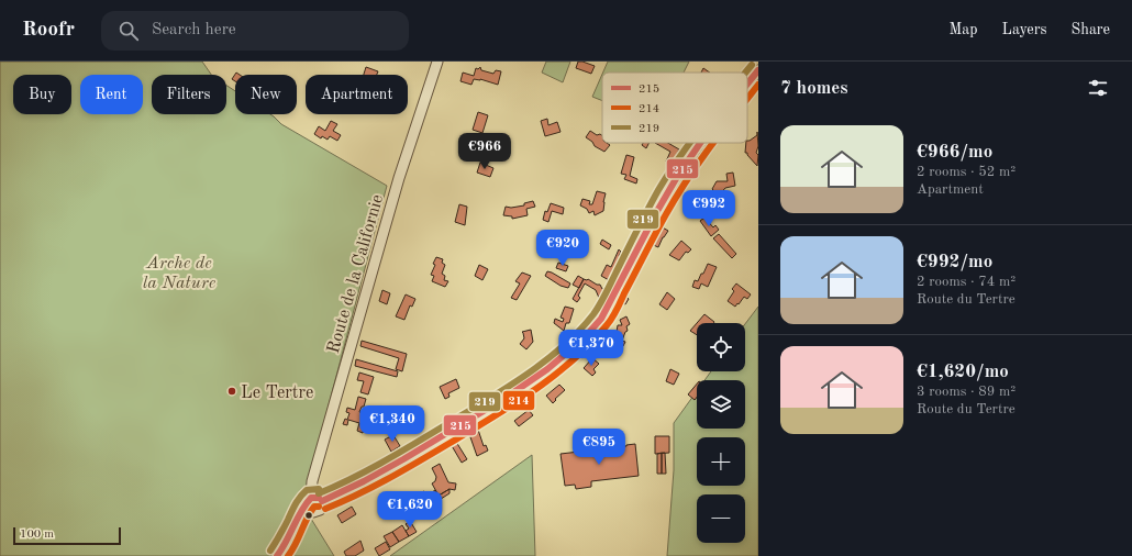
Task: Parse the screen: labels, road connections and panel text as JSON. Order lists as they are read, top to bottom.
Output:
{
  "streets": {
    "street": ["Route de la Californie"]
  },
  "parks": ["Arche de la Nature"],
  "places": ["Le Tertre"],
  "lines": ["transit line 219", "transit line 215", "transit line 214"],
  "legend": ["215", "214", "219"],
  "scale_bar": "100 m",
  "page": {
    "header": "Roofr",
    "search": "Search here",
    "nav": ["Map", "Layers", "Share"],
    "heading": "7 homes",
    "chip": [
      "Buy",
      "Rent",
      "Filters",
      "New",
      "Apartment"
    ],
    "list": [
      {
        "name": "€966/mo",
        "note": "2 rooms · 52 m² · Apartment"
      },
      {
        "name": "€992/mo",
        "note": "2 rooms · 74 m² · Route du Tertre"
      },
      {
        "name": "€1,620/mo",
        "note": "3 rooms · 89 m² · Route du Tertre"
      }
    ],
    "price": [
      "€966",
      "€992",
      "€920",
      "€1,370",
      "€1,340",
      "€895",
      "€1,620"
    ],
    "map_buttons": ["+", "−"],
    "scale": "100 m"
  }
}
